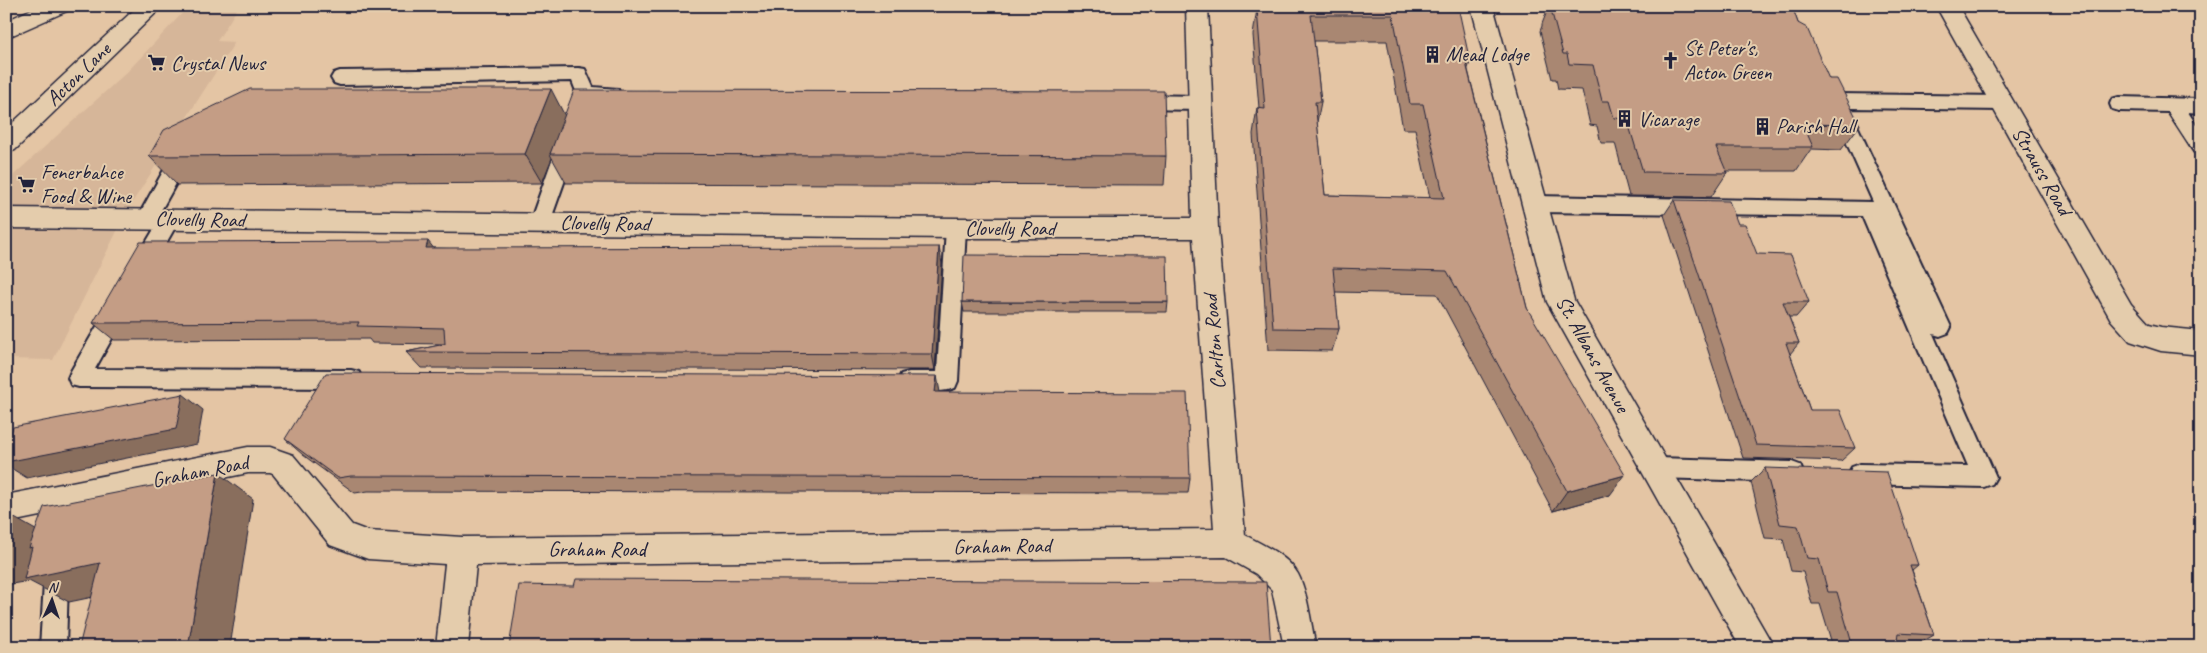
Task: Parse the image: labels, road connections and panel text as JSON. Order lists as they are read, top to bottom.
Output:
{
  "streets": {
    "street": [
      "Acton Lane",
      "Strauss Road",
      "Clovelly Road",
      "Carlton Road",
      "St. Albans Avenue",
      "Graham Road"
    ]
  },
  "crossings": [
    ["Clovelly Road", "Carlton Road"],
    ["Carlton Road", "Graham Road"]
  ],
  "places": {
    "building": ["Mead Lodge", "Vicarage", "Parish Hall"],
    "church": ["St Peter's, Acton Green"],
    "supermarket": ["Crystal News", "Fenerbahce Food & Wine"]
  },
  "north": "top"
}
